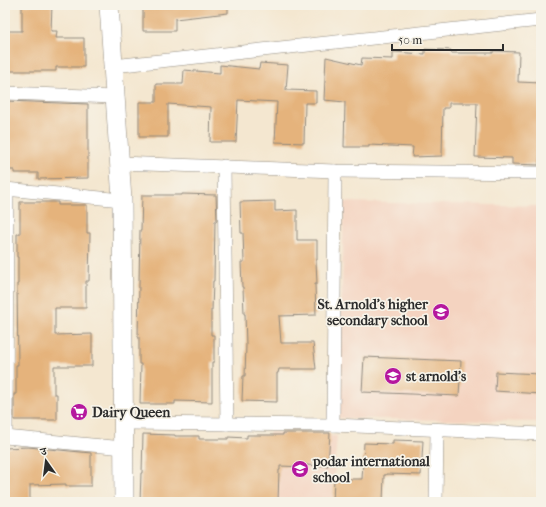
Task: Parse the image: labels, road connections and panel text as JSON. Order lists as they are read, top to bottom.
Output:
{
  "places": {
    "school or university": ["St. Arnold's higher secondary school", "st arnold's", "podar international school"],
    "supermarket": ["Dairy Queen"]
  },
  "scale_bar": "50 m",
  "north": "top"
}
